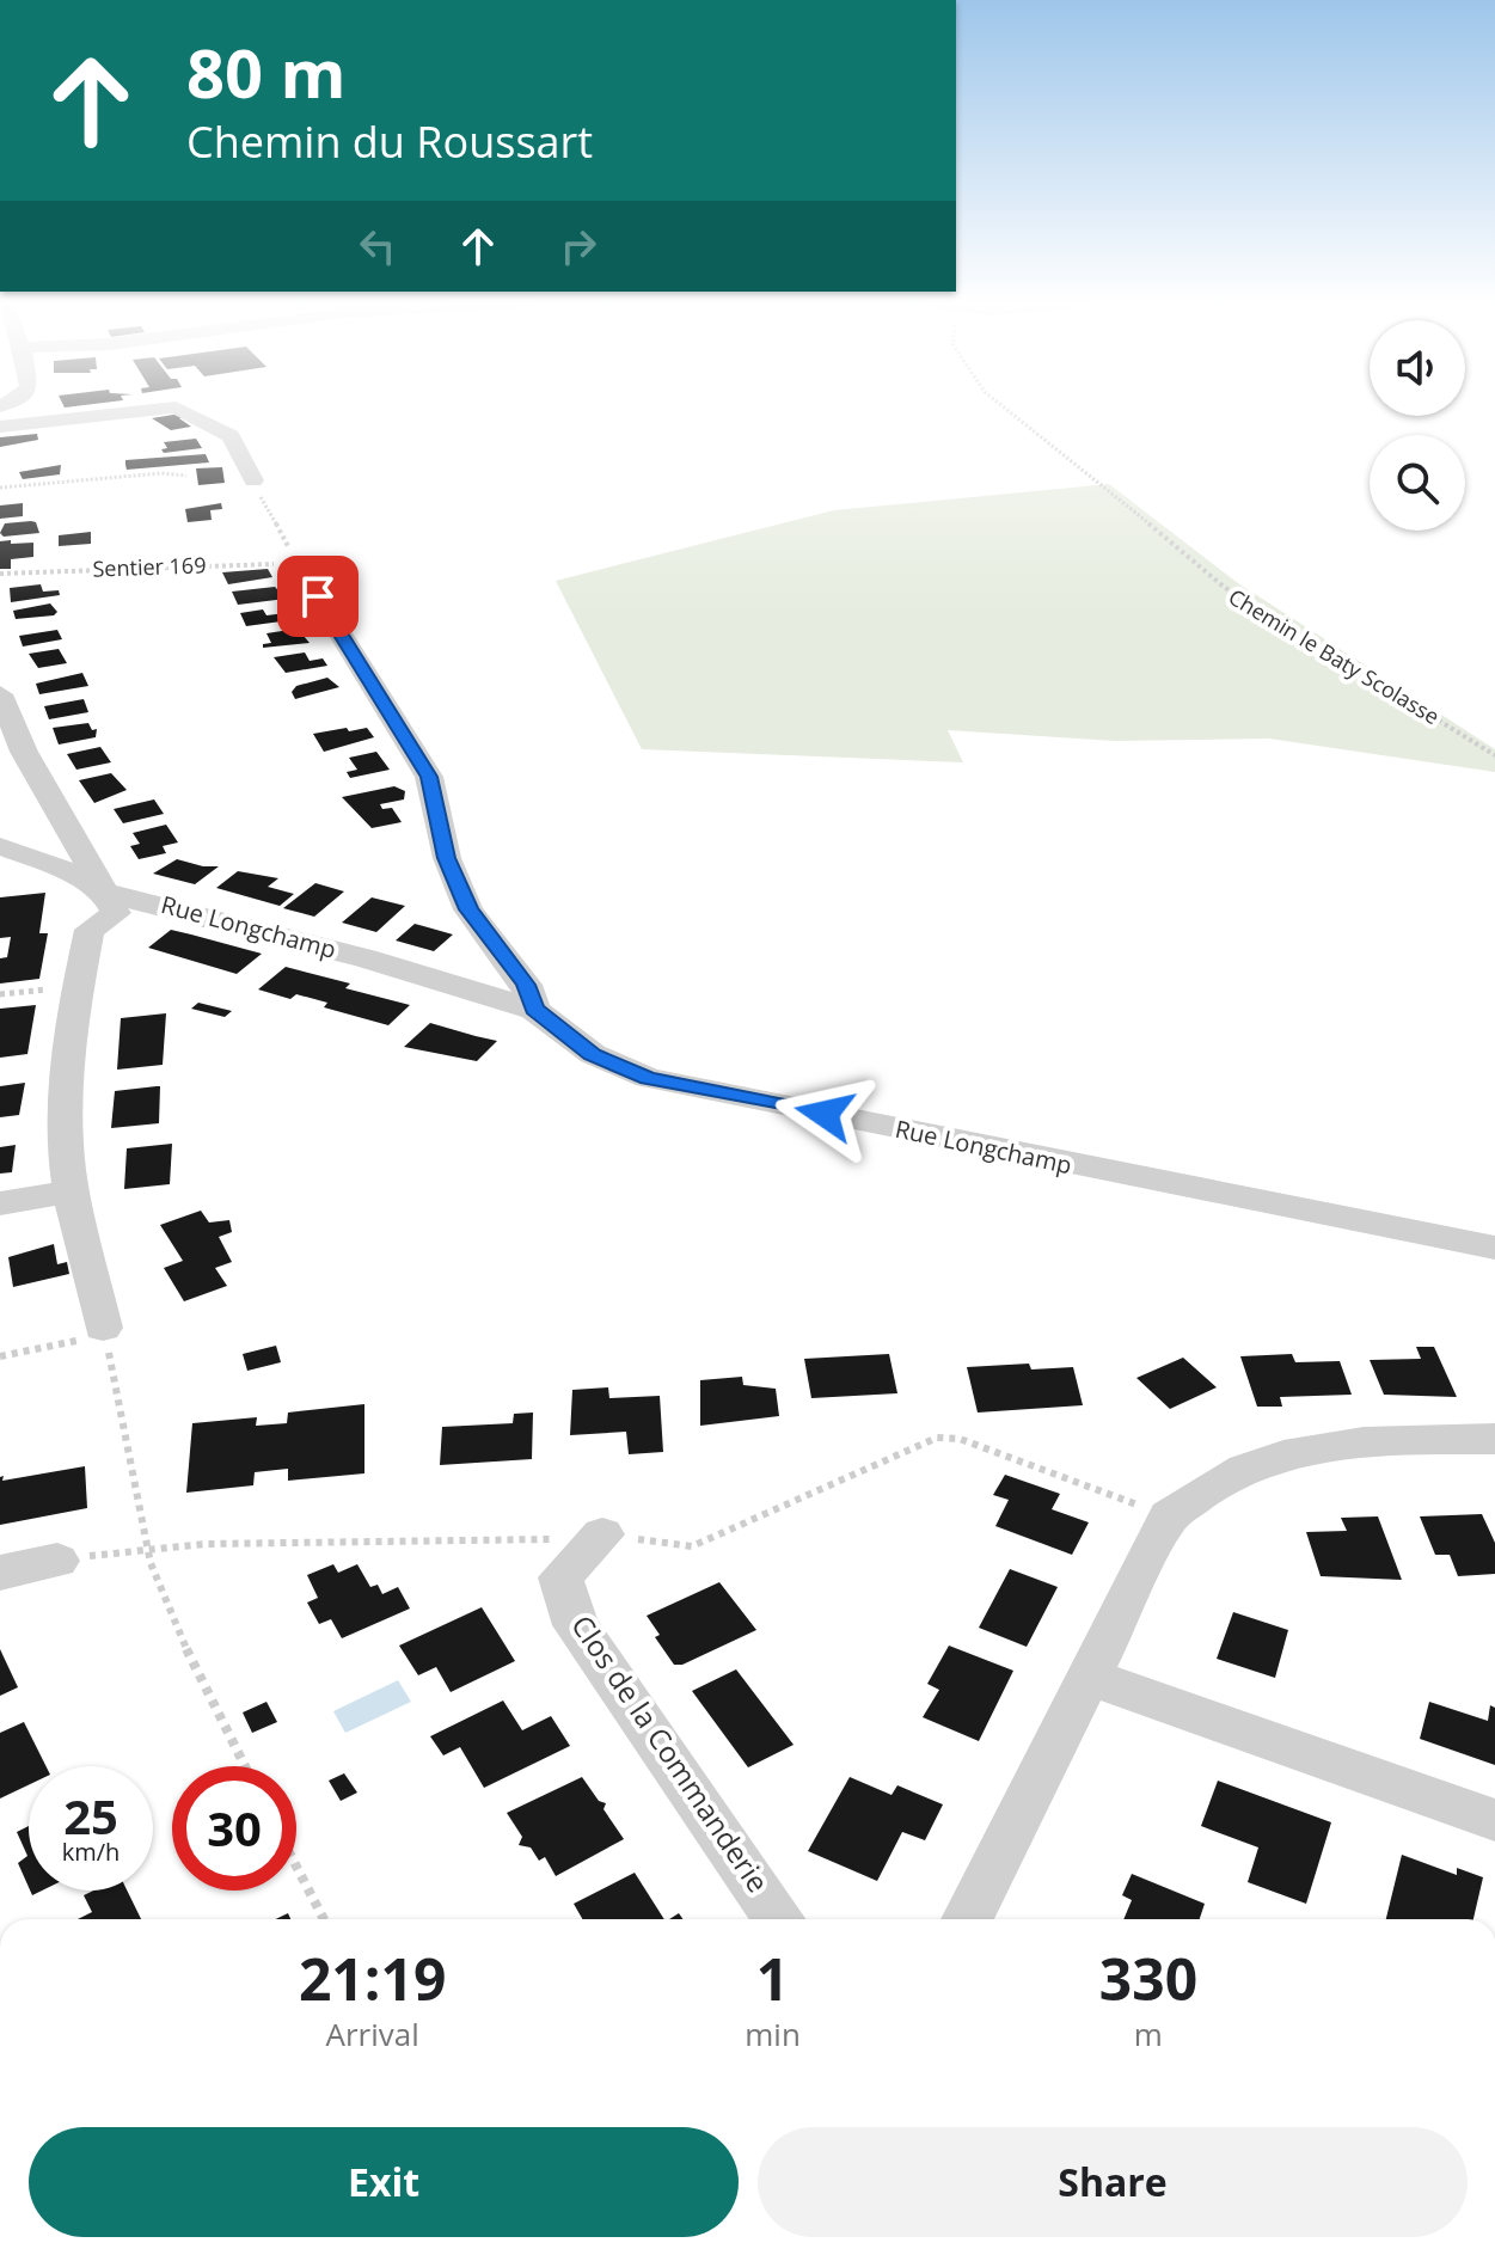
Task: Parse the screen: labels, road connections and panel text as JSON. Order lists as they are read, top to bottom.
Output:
{
  "streets": {
    "street": ["Rue Longchamp", "Clos de la Commanderie"],
    "path": ["Sentier 169", "Chemin le Baty Scolasse"]
  },
  "page": {
    "turn": ["80 m", "Chemin du Roussart"],
    "speed": "25 km/h",
    "limit": "30",
    "eta": [
      "21:19",
      "Arrival",
      "1",
      "min",
      "330",
      "m"
    ],
    "buttons": ["Exit", "Share"]
  }
}
